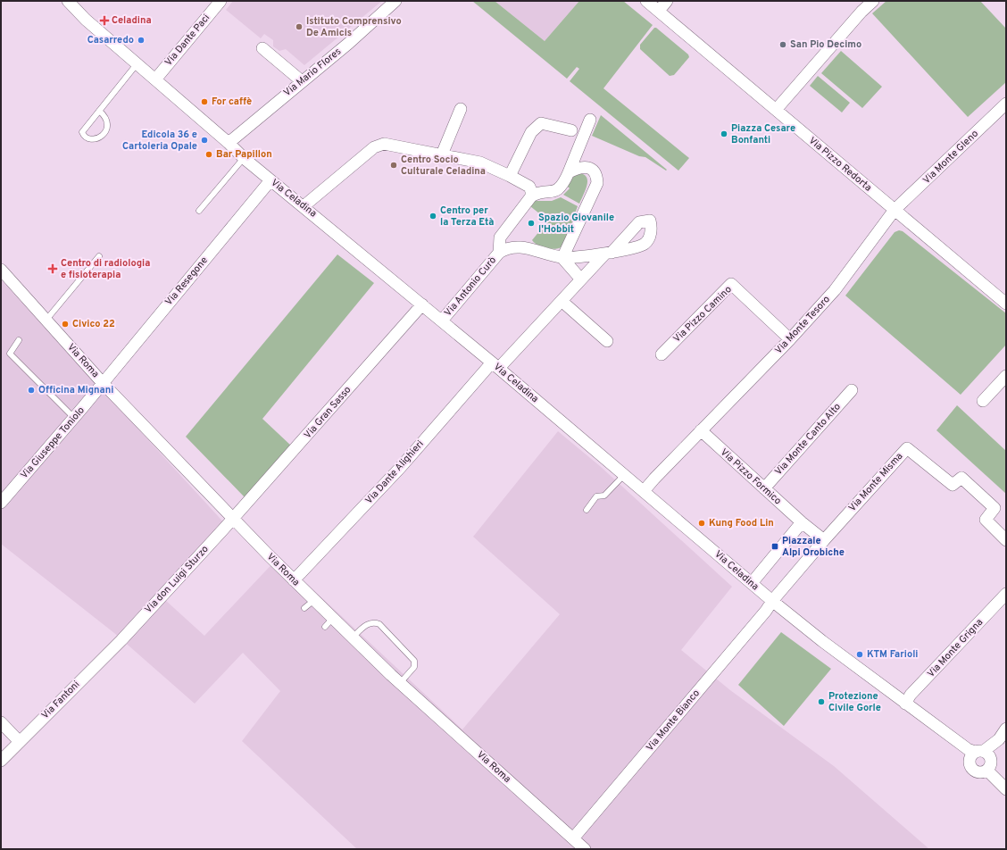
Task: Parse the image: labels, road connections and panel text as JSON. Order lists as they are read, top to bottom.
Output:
{
  "streets": {
    "street": [
      "Via Dante Paci",
      "Via Mario Flores",
      "Via Monte Gleno",
      "Via Pizzo Redorta",
      "Via Celadina",
      "Via Resegone",
      "Via Antonio Curò",
      "Via Pizzo Camino",
      "Via Monte Tesoro",
      "Via Roma",
      "Via Gran Sasso",
      "Via Monte Canto Alto",
      "Via Giuseppe Toniolo",
      "Via Dante Alighieri",
      "Via Pizzo Formico",
      "Via Monte Misma",
      "Via don Luigi Sturzo",
      "Via Monte Grigna",
      "Via Fantoni",
      "Via Monte Bianco"
    ]
  },
  "crossings": [
    ["Via Dante Paci", "Via Celadina"],
    ["Via Mario Flores", "Via Celadina"],
    ["Via Monte Gleno", "Via Pizzo Redorta"],
    ["Via Monte Gleno", "Via Monte Tesoro"],
    ["Via Pizzo Redorta", "Via Monte Tesoro"],
    ["Via Celadina", "Via Resegone"],
    ["Via Celadina", "Via Antonio Curò"],
    ["Via Celadina", "Via Monte Tesoro"],
    ["Via Celadina", "Via Gran Sasso"],
    ["Via Celadina", "Via Dante Alighieri"],
    ["Via Celadina", "Via Monte Grigna"],
    ["Via Celadina", "Via Monte Bianco"],
    ["Via Resegone", "Via Roma"],
    ["Via Resegone", "Via Giuseppe Toniolo"],
    ["Via Antonio Curò", "Via Dante Alighieri"],
    ["Via Pizzo Camino", "Via Monte Tesoro"],
    ["Via Monte Tesoro", "Via Pizzo Formico"],
    ["Via Roma", "Via Gran Sasso"],
    ["Via Roma", "Via Giuseppe Toniolo"],
    ["Via Roma", "Via Dante Alighieri"],
    ["Via Roma", "Via don Luigi Sturzo"],
    ["Via Roma", "Via Monte Bianco"],
    ["Via Gran Sasso", "Via don Luigi Sturzo"],
    ["Via Monte Canto Alto", "Via Pizzo Formico"],
    ["Via Pizzo Formico", "Via Monte Misma"],
    ["Via Pizzo Formico", "Via Monte Bianco"],
    ["Via Monte Misma", "Via Monte Bianco"],
    ["Via don Luigi Sturzo", "Via Fantoni"]
  ],
  "places": {
    "health": ["Celadina", "Centro di radiologia e fisioterapia"],
    "other": [
      "Istituto Comprensivo De Amicis",
      "Casarredo",
      "San Pio Decimo",
      "For caffè",
      "Piazza Cesare Bonfanti",
      "Edicola 36 e Cartoleria Opale",
      "Bar Papillon",
      "Centro Socio Culturale Celadina",
      "Centro per la Terza Età",
      "Spazio Giovanile l'Hobbit",
      "Civico 22",
      "Officina Mignani",
      "Kung Food Lin",
      "KTM Farioli",
      "Protezione Civile Gorle"
    ],
    "transit": ["Piazzale Alpi Orobiche"]
  }
}
